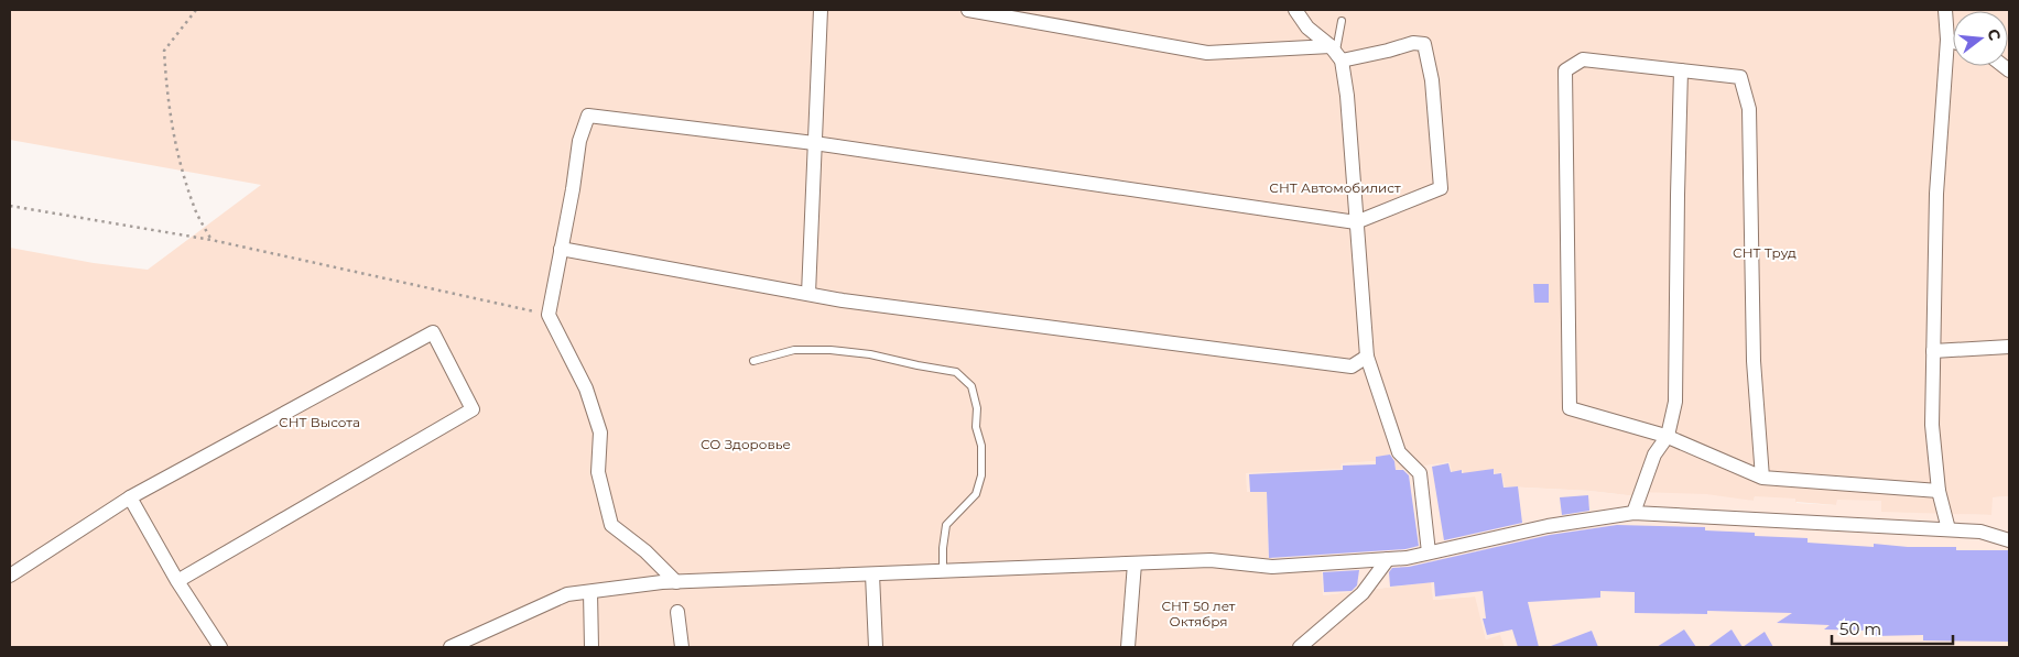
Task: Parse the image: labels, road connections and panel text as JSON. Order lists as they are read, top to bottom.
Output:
{
  "parks": [
    "СНТ Автомобилист",
    "СНТ Труд",
    "СНТ Высота",
    "СО Здоровье",
    "СНТ 50 лет Октября"
  ],
  "scale_bar": "50 m",
  "north": "right"
}
